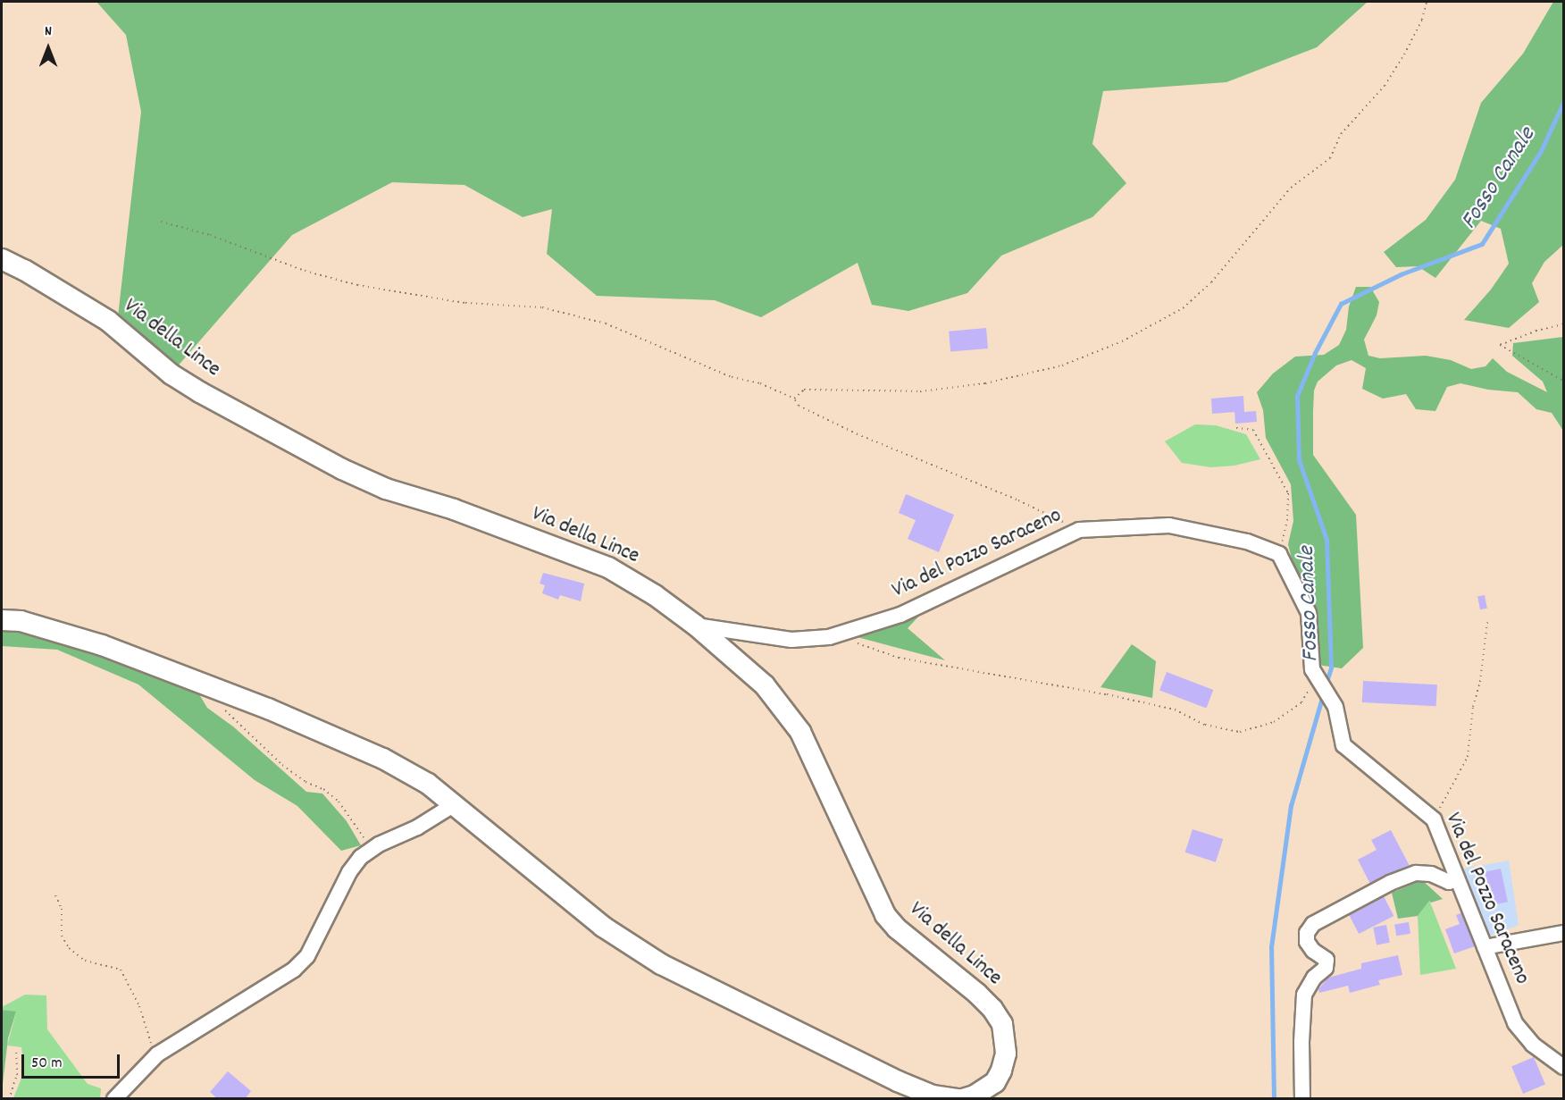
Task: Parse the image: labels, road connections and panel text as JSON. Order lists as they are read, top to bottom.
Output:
{
  "streets": {
    "street": ["Via della Lince", "Via del Pozzo Saraceno"]
  },
  "crossings": [
    ["Via della Lince", "Via del Pozzo Saraceno"]
  ],
  "water": ["Fosso Canale"],
  "scale_bar": "50 m",
  "north": "top"
}
